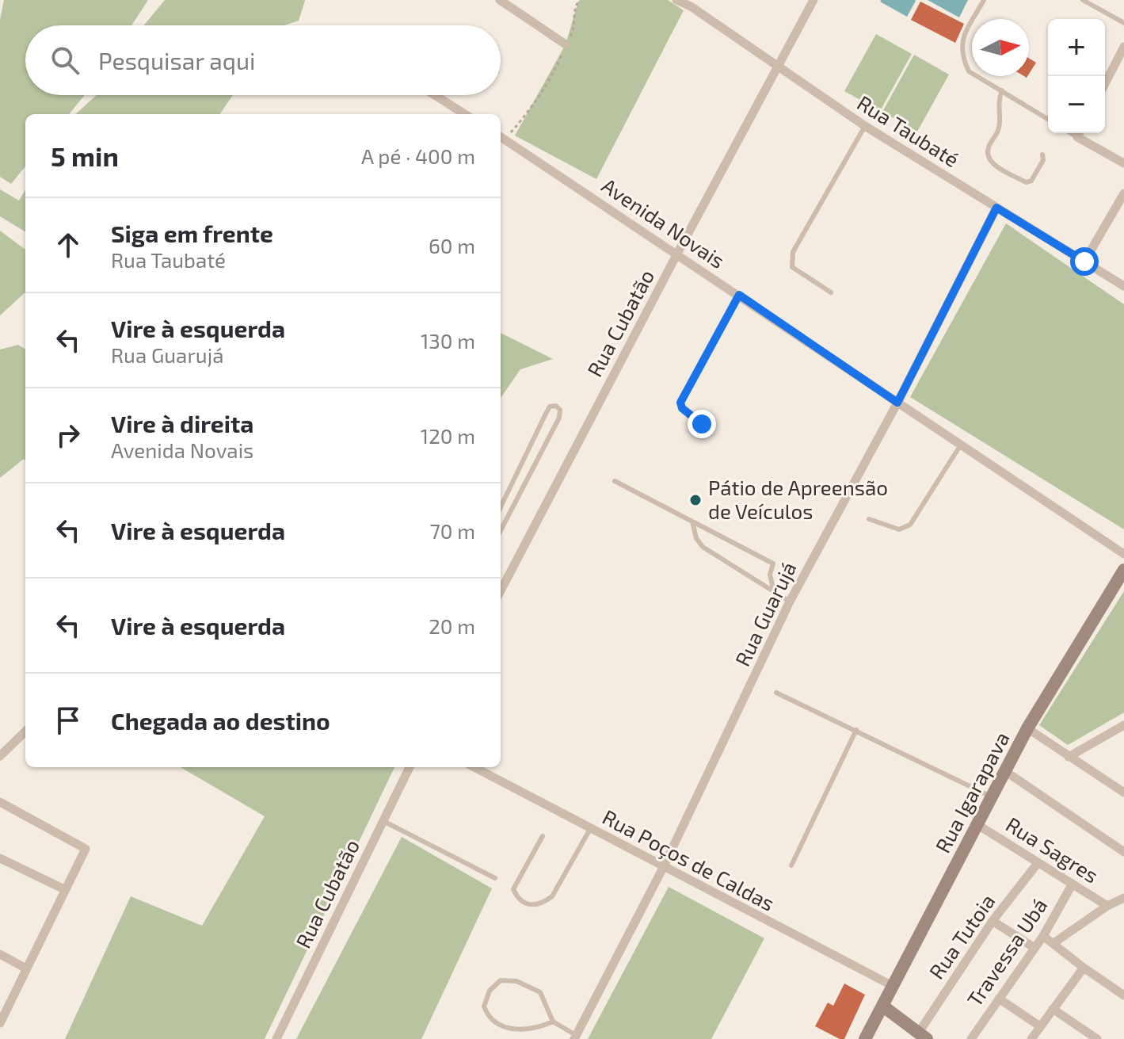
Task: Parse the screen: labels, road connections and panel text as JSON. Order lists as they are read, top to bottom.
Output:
{
  "streets": {
    "street": [
      "Rua Taubaté",
      "Avenida Novais",
      "Rua Cubatão",
      "Rua Guarujá",
      "Rua Igarapava",
      "Rua Sagres",
      "Rua Poços de Caldas",
      "Rua Tutoia",
      "Travessa Ubá"
    ]
  },
  "crossings": [
    ["Rua Taubaté", "Rua Cubatão"],
    ["Rua Taubaté", "Rua Guarujá"],
    ["Avenida Novais", "Rua Cubatão"],
    ["Avenida Novais", "Rua Guarujá"],
    ["Rua Guarujá", "Rua Poços de Caldas"],
    ["Rua Igarapava", "Rua Sagres"],
    ["Rua Igarapava", "Rua Poços de Caldas"],
    ["Rua Sagres", "Rua Tutoia"],
    ["Rua Sagres", "Travessa Ubá"]
  ],
  "places": ["Pátio de Apreensão de Veículos"],
  "north": "right",
  "page": {
    "map_buttons": ["+", "−"],
    "search": "Pesquisar aqui",
    "heading": ["5 min", "A pé · 400 m"],
    "list": [
      ["Siga em frente", "Rua Taubaté", "60 m"],
      ["Vire à esquerda", "Rua Guarujá", "130 m"],
      ["Vire à direita", "Avenida Novais", "120 m"],
      ["Vire à esquerda", "70 m"],
      ["Vire à esquerda", "20 m"],
      "Chegada ao destino"
    ]
  }
}
